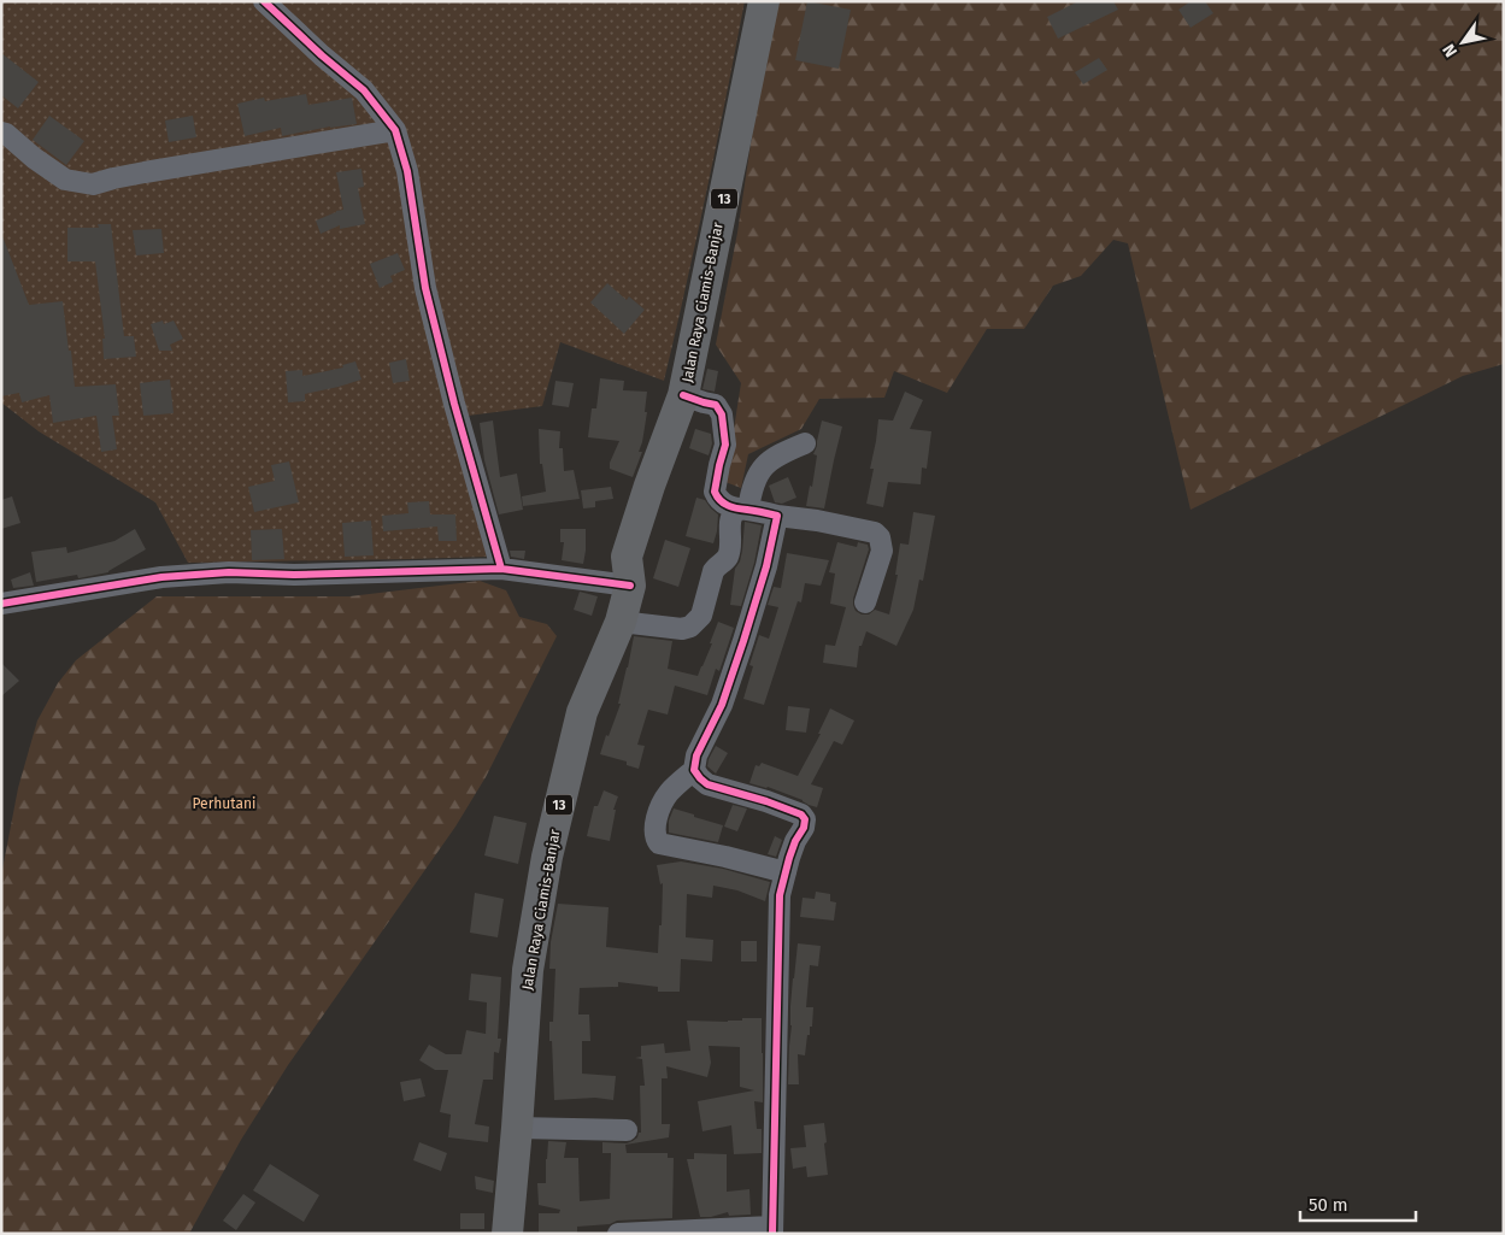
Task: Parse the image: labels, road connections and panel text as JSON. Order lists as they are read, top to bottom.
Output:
{
  "streets": {
    "highway": ["13", "Jalan Raya Ciamis-Banjar"]
  },
  "parks": ["Perhutani"],
  "scale_bar": "50 m",
  "north": "bottom left"
}
